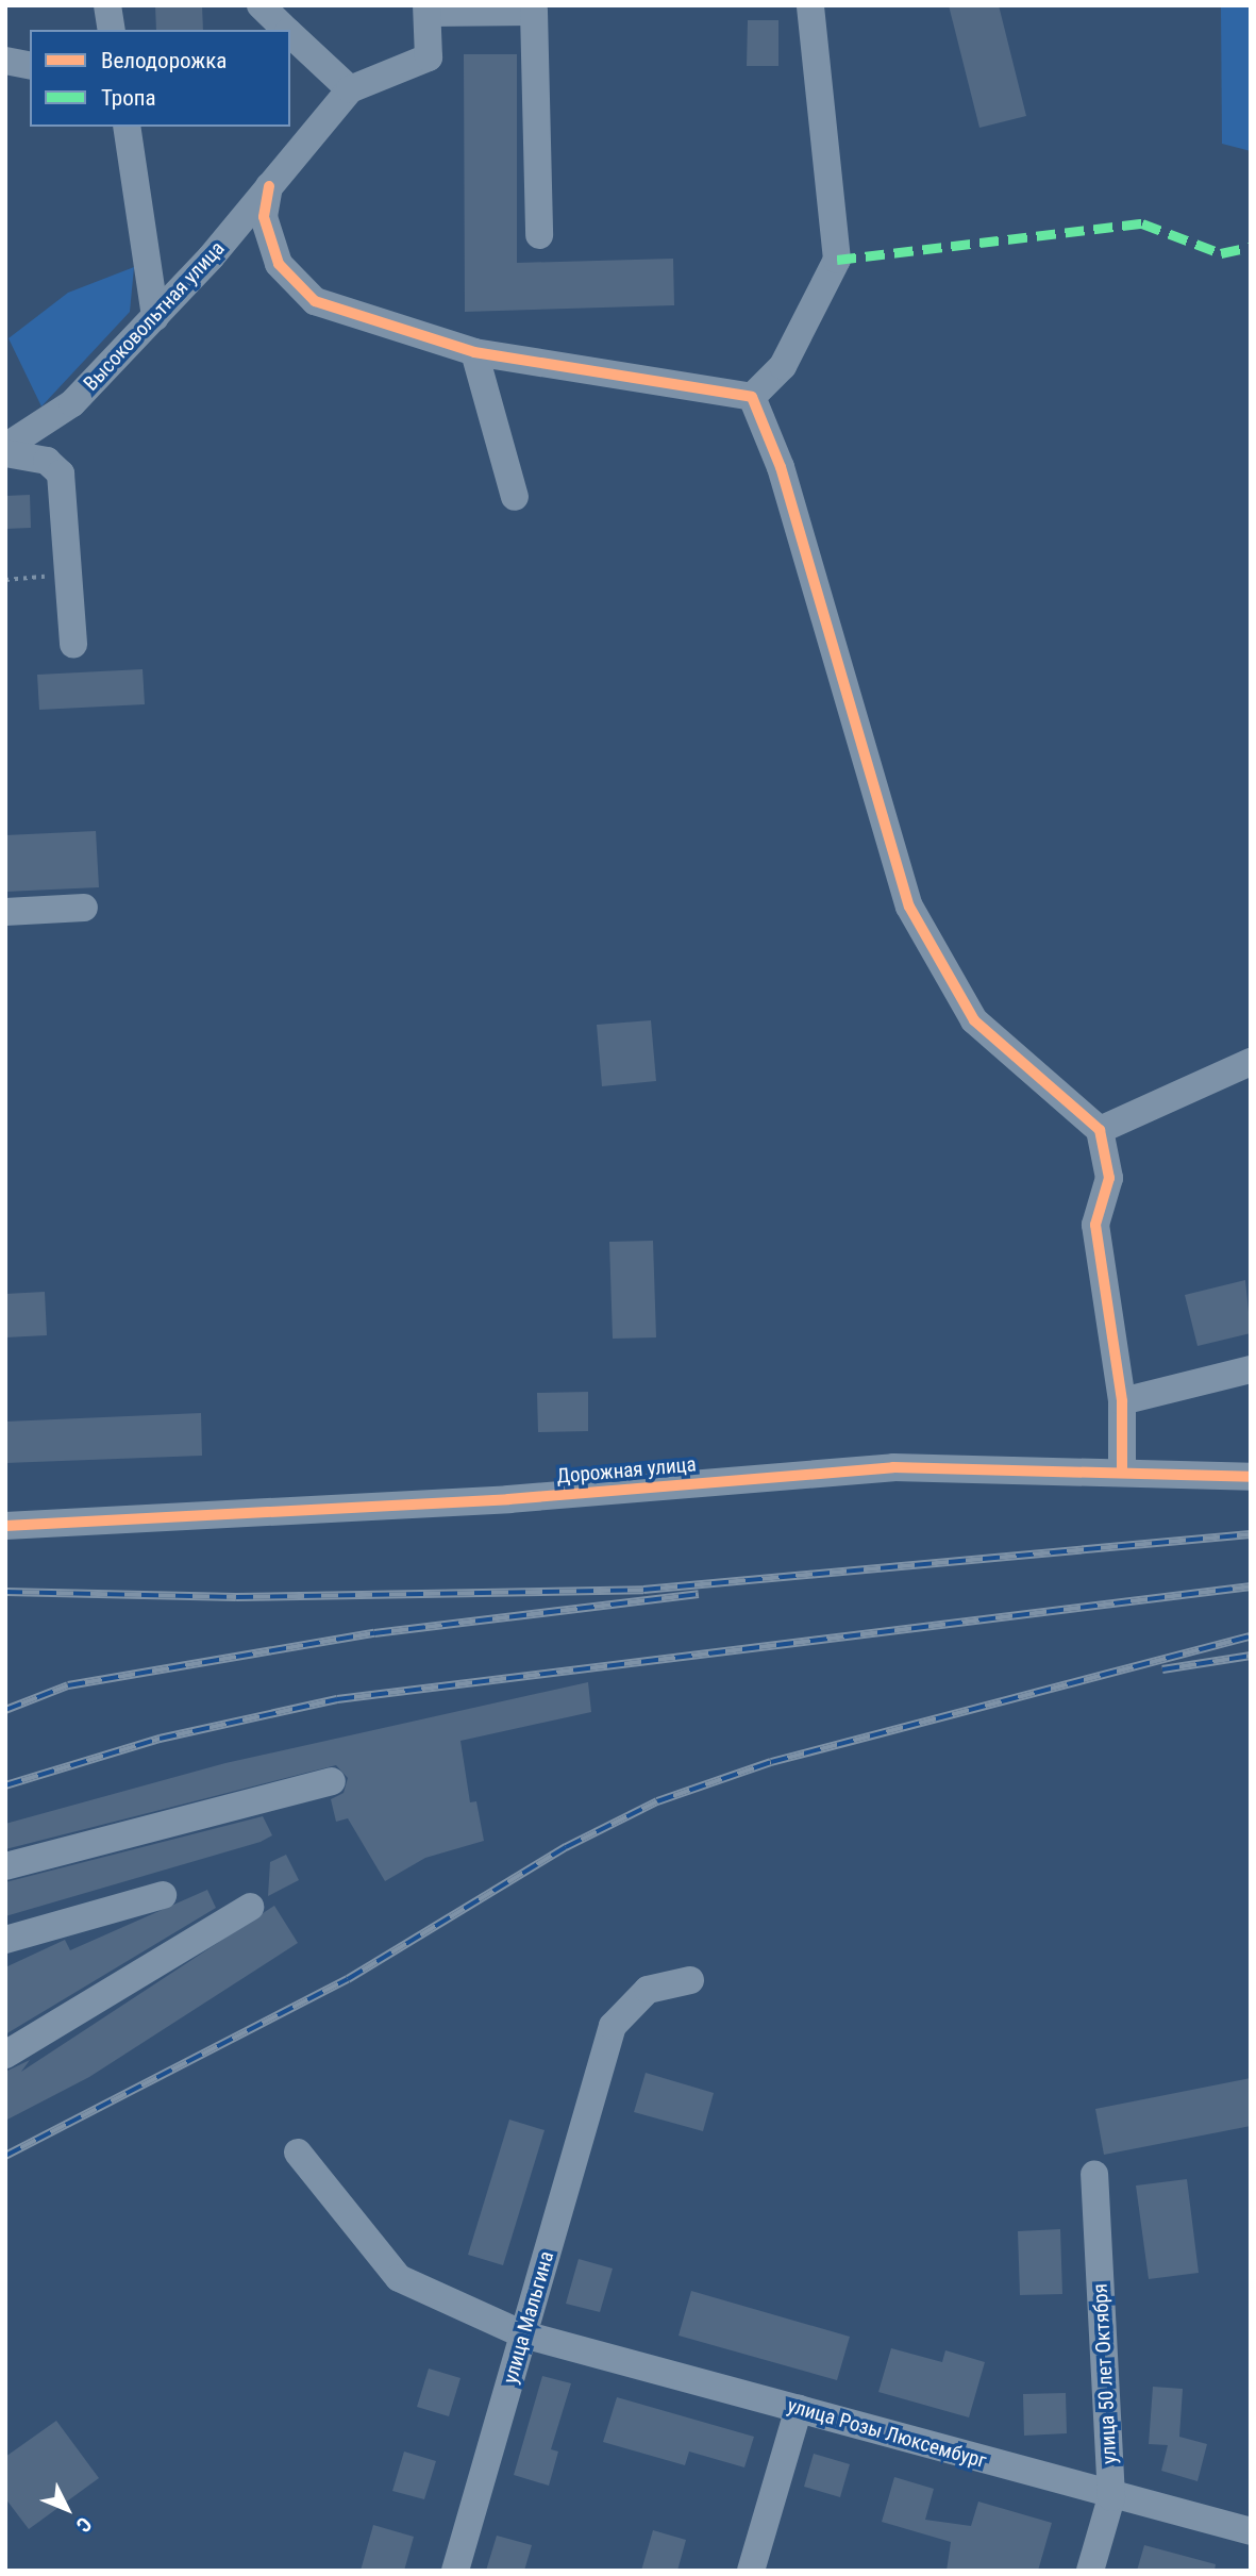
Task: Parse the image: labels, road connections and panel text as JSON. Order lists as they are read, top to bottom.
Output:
{
  "streets": {
    "street": [
      "Высоковольтная улица",
      "Дорожная улица",
      "улица Мальгина",
      "улица 50 лет Октября",
      "улица Розы Люксембург"
    ]
  },
  "crossings": [
    ["улица Мальгина", "улица Розы Люксембург"],
    ["улица 50 лет Октября", "улица Розы Люксембург"]
  ],
  "legend": ["Велодорожка", "Тропа"],
  "north": "bottom right"
}
